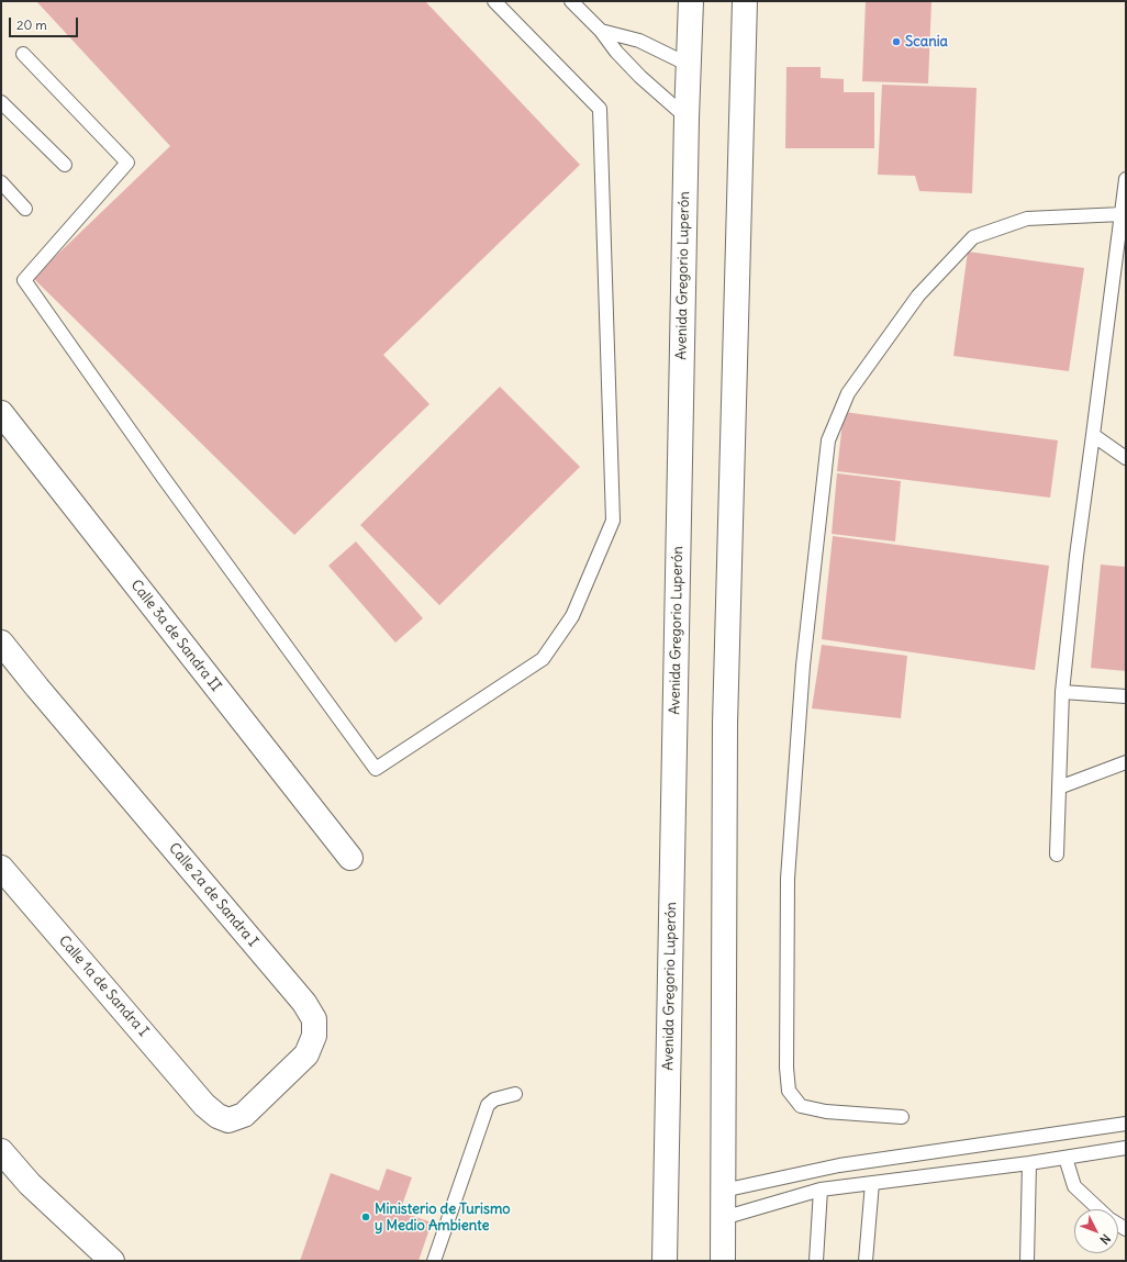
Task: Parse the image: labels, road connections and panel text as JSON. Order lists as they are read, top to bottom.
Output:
{
  "streets": {
    "main road": [
      "Avenida Gregorio Luperón",
      "Calle 3a de Sandra II",
      "Calle 2a de Sandra I",
      "Calle 1a de Sandra I"
    ]
  },
  "crossings": [
    ["Calle 2a de Sandra I", "Calle 1a de Sandra I"]
  ],
  "places": ["Scania", "Ministerio de Turismo y Medio Ambiente"],
  "scale_bar": "20 m",
  "north": "bottom right"
}
